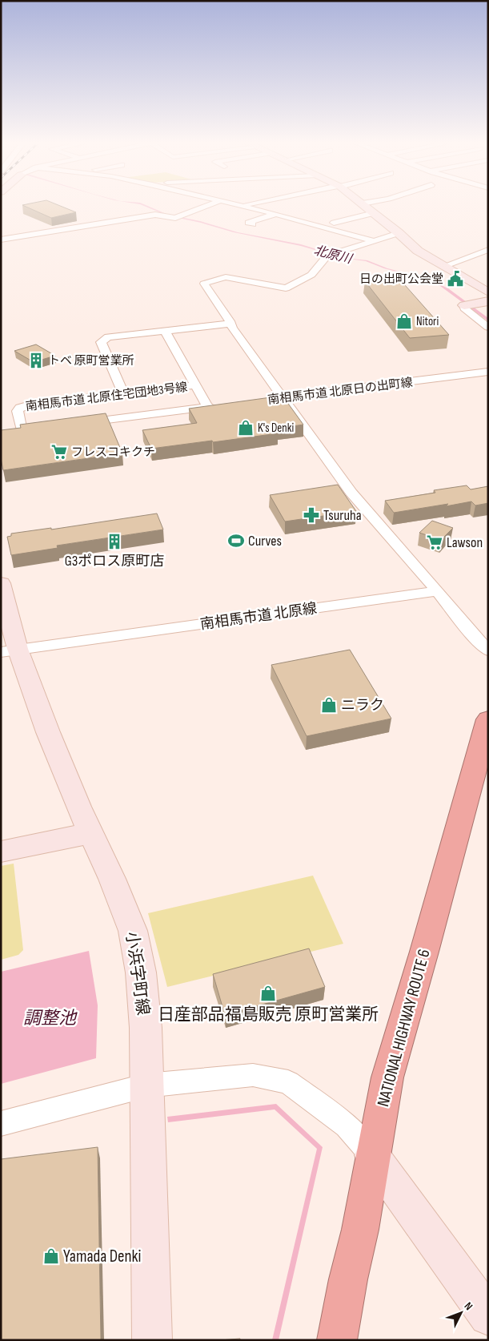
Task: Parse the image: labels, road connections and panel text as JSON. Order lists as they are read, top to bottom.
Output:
{
  "streets": {
    "highway": ["NATIONAL HIGHWAY ROUTE 6"],
    "street": [
      "南相馬市道 北原日の出町線",
      "南相馬市道 北原住宅団地3号線",
      "南相馬市道 北原線",
      "小浜字町線"
    ]
  },
  "crossings": [
    ["南相馬市道 北原線", "小浜字町線"]
  ],
  "water": ["北原川", "調整池"],
  "places": {
    "public building": ["日の出町公会堂"],
    "shop": [
      "Nitori",
      "K's Denki",
      "ニラク",
      "日産部品福島販売 原町営業所",
      "Yamada Denki"
    ],
    "building": ["トベ 原町営業所", "G3ポロス原町店"],
    "supermarket": ["フレスコキクチ", "Lawson"],
    "pharmacy": ["Tsuruha"],
    "sports": ["Curves"]
  },
  "north": "top right"
}
